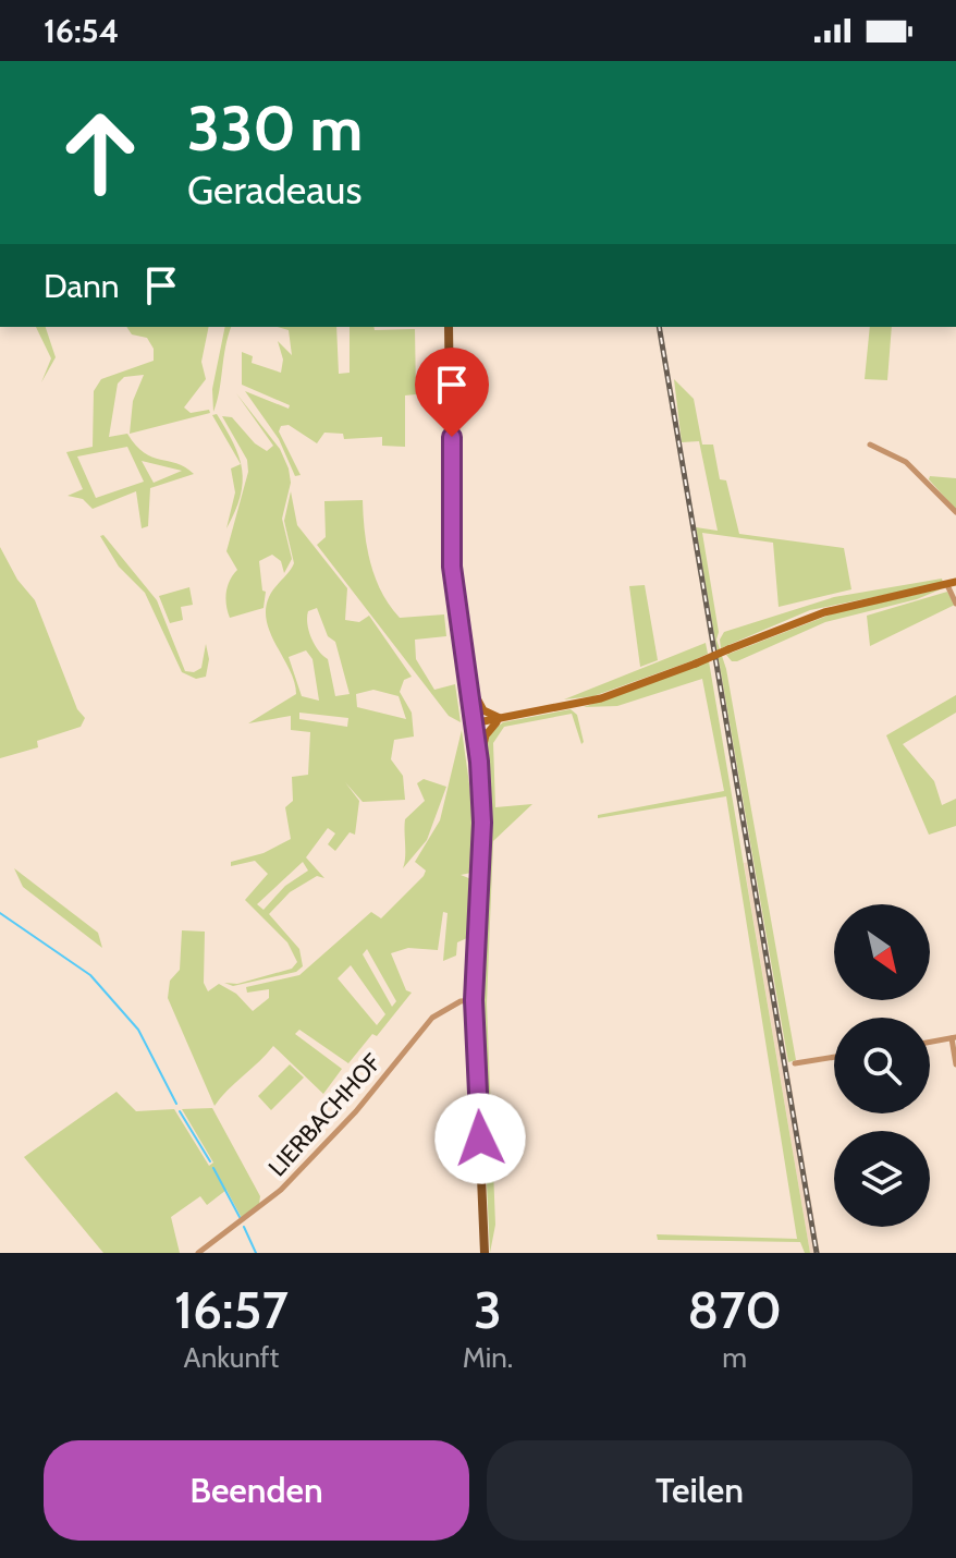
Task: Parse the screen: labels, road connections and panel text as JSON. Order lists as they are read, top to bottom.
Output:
{
  "streets": {
    "street": ["LIERBACHHOF"]
  },
  "north": "bottom right",
  "page": {
    "status": "16:54",
    "turn": ["330 m", "Geradeaus"],
    "then": "Dann",
    "eta": [
      "16:57",
      "Ankunft",
      "3",
      "Min.",
      "870",
      "m"
    ],
    "buttons": ["Beenden", "Teilen"]
  }
}
